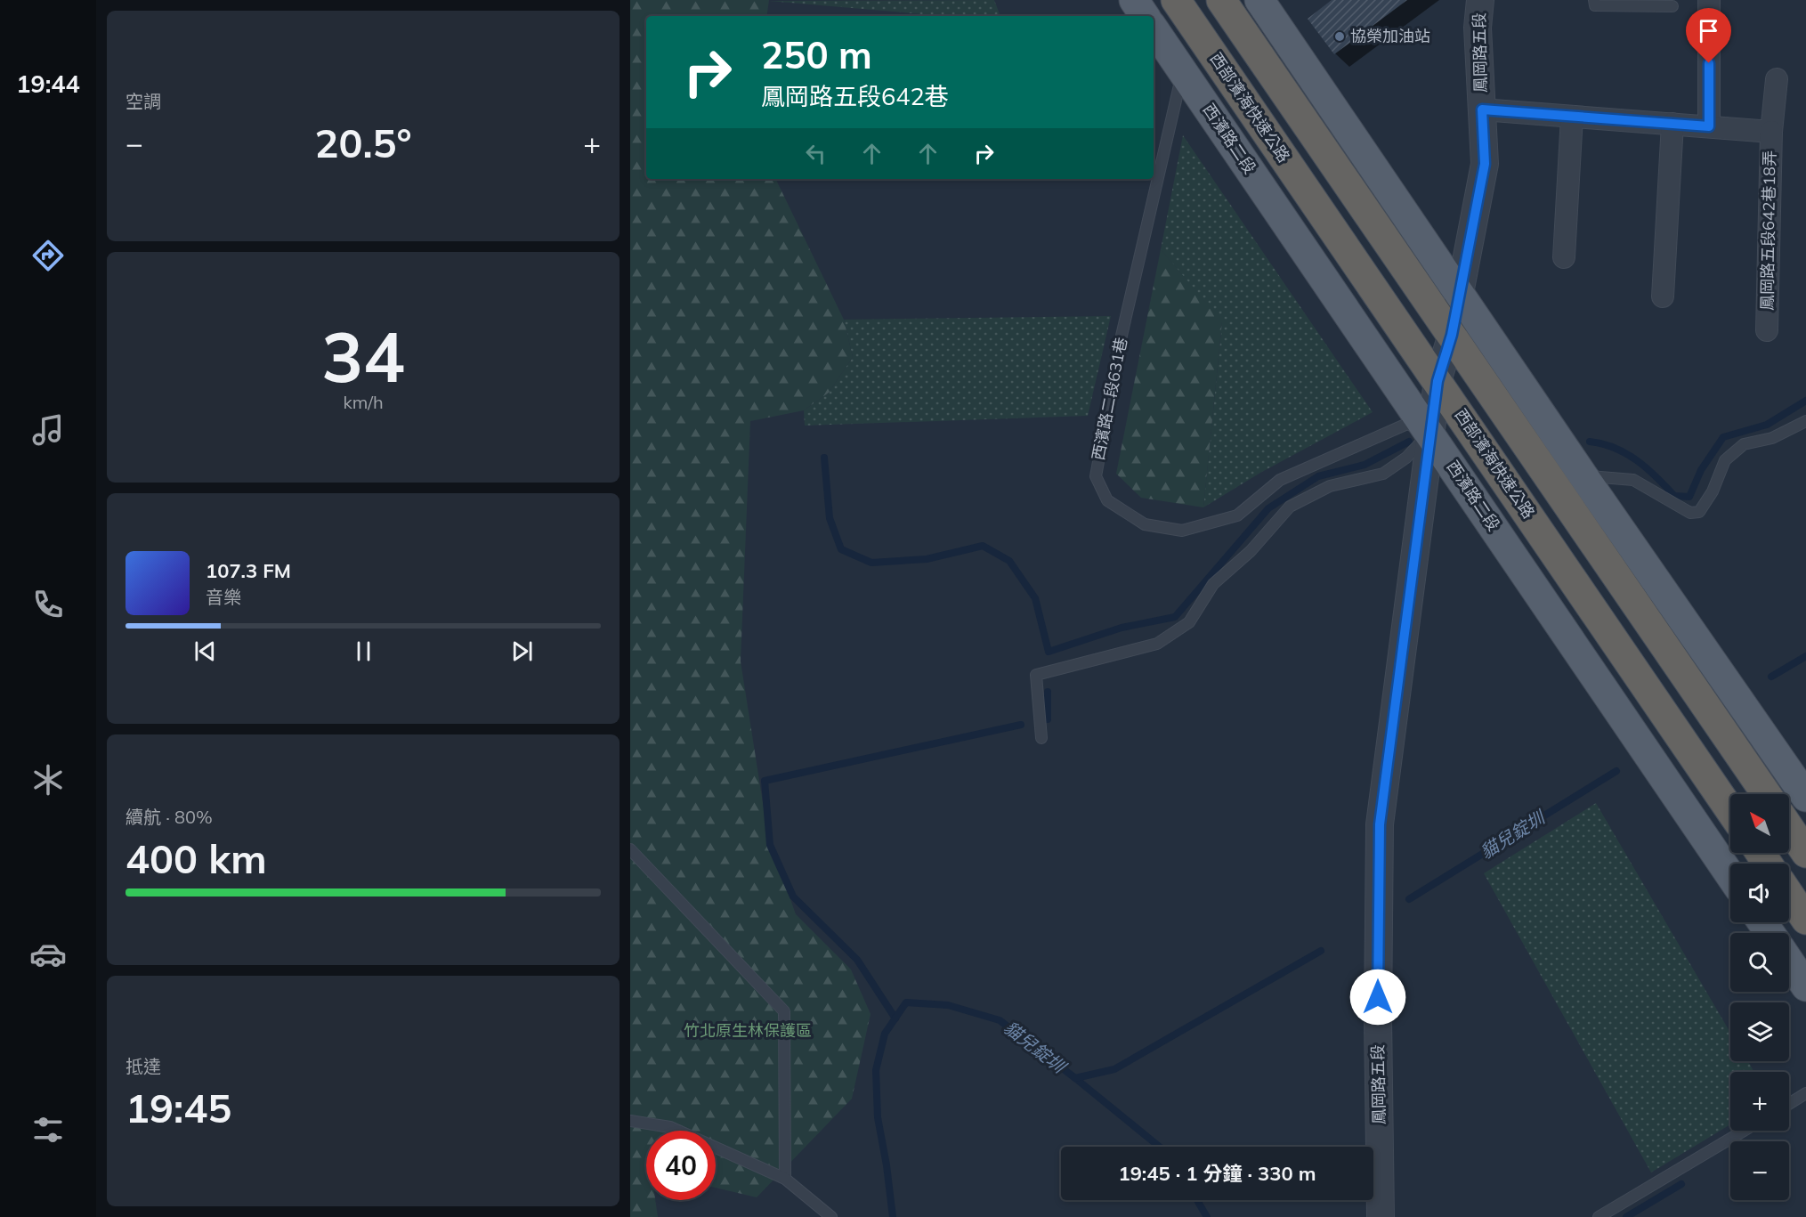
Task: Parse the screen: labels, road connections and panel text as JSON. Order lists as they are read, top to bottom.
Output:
{
  "streets": {
    "highway": ["西部濱海快速公路"],
    "main road": ["西濱路二段"],
    "street": ["鳳岡路五段", "鳳岡路五段642巷18弄"],
    "lane": ["西濱路二段631巷"]
  },
  "crossings": [
    ["鳳岡路五段", "西部濱海快速公路"],
    ["鳳岡路五段", "西濱路二段"],
    ["鳳岡路五段", "西濱路二段631巷"],
    ["西濱路二段", "西濱路二段631巷"]
  ],
  "water": ["貓兒錠圳"],
  "parks": ["竹北原生林保護區"],
  "places": ["協榮加油站"],
  "north": "top left",
  "page": {
    "tabs": "19:44",
    "tile": [
      "空調",
      ["34", "km/h"],
      ["續航 · 80%", "400 km"],
      ["抵達", "19:45"]
    ],
    "turn": ["250 m", "鳳岡路五段642巷"],
    "heat": ["−", "20.5°", "+"],
    "song": ["107.3 FM", "音樂"],
    "map_buttons": ["+", "−"],
    "limit": "40",
    "trip": "19:45 · 1 分鐘 · 330 m"
  }
}
